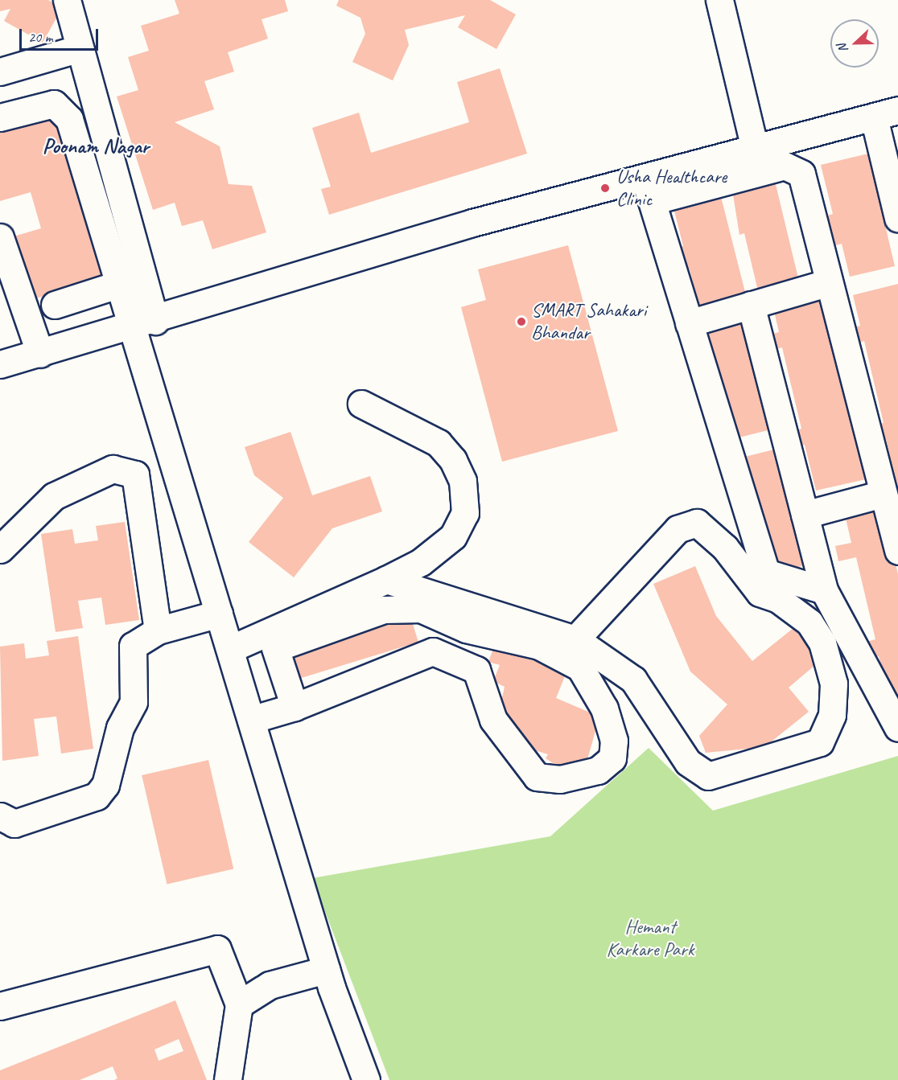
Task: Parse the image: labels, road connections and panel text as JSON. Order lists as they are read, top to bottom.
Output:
{
  "districts": ["Poonam Nagar"],
  "parks": ["Hemant Karkare Park"],
  "places": ["Usha Healthcare Clinic", "SMART Sahakari Bhandar"],
  "scale_bar": "20 m",
  "north": "left"
}
